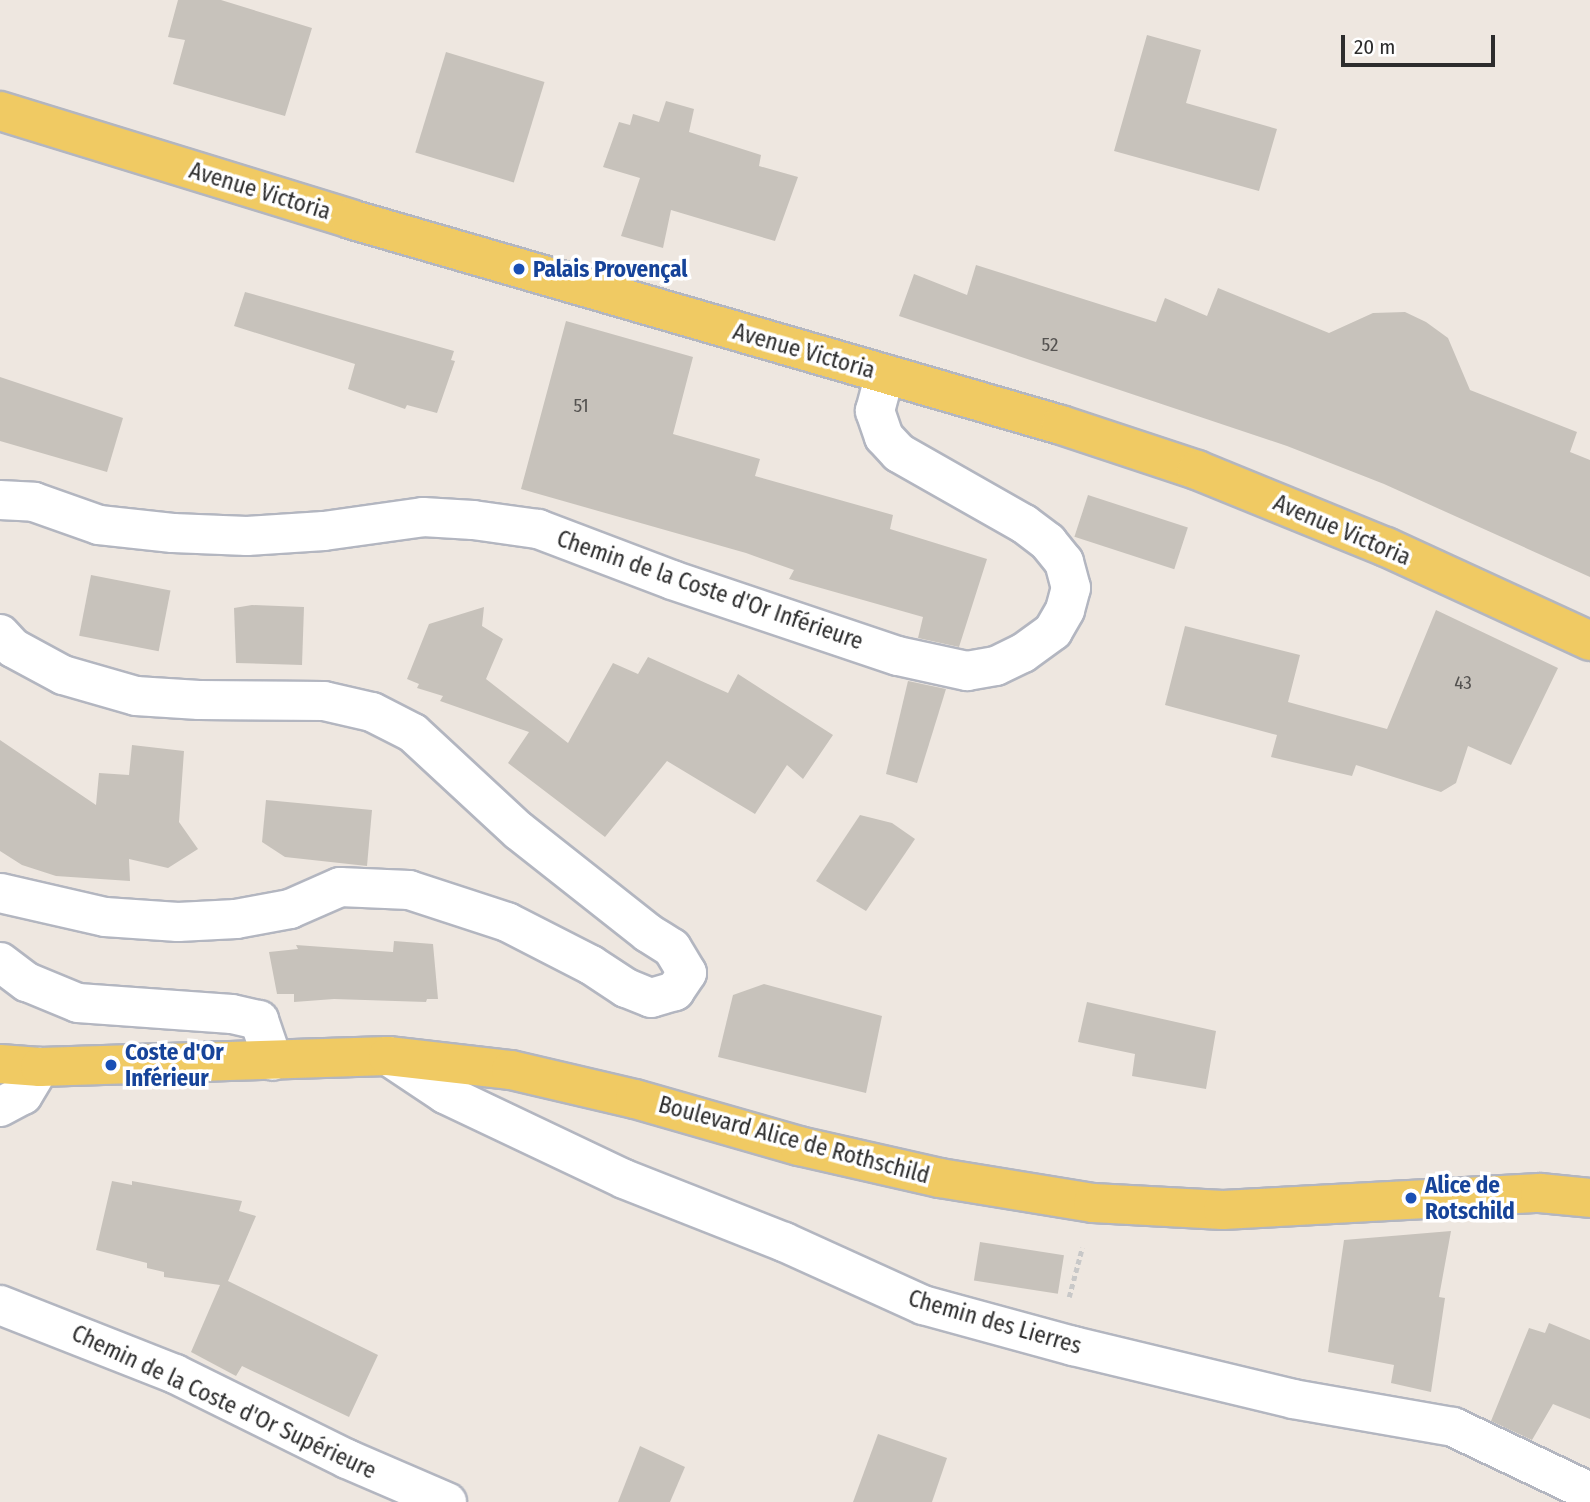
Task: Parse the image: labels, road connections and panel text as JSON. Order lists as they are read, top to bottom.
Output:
{
  "streets": {
    "main road": ["Avenue Victoria", "Boulevard Alice de Rothschild"],
    "street": ["Chemin de la Coste d'Or Inférieure", "Chemin des Lierres", "Chemin de la Coste d'Or Supérieure"]
  },
  "crossings": [
    ["Avenue Victoria", "Chemin de la Coste d'Or Inférieure"],
    ["Boulevard Alice de Rothschild", "Chemin des Lierres"]
  ],
  "places": ["Palais Provençal", "Coste d'Or Inférieur", "Alice de Rotschild"],
  "house_numbers": ["52", "51", "43"],
  "scale_bar": "20 m"
}
